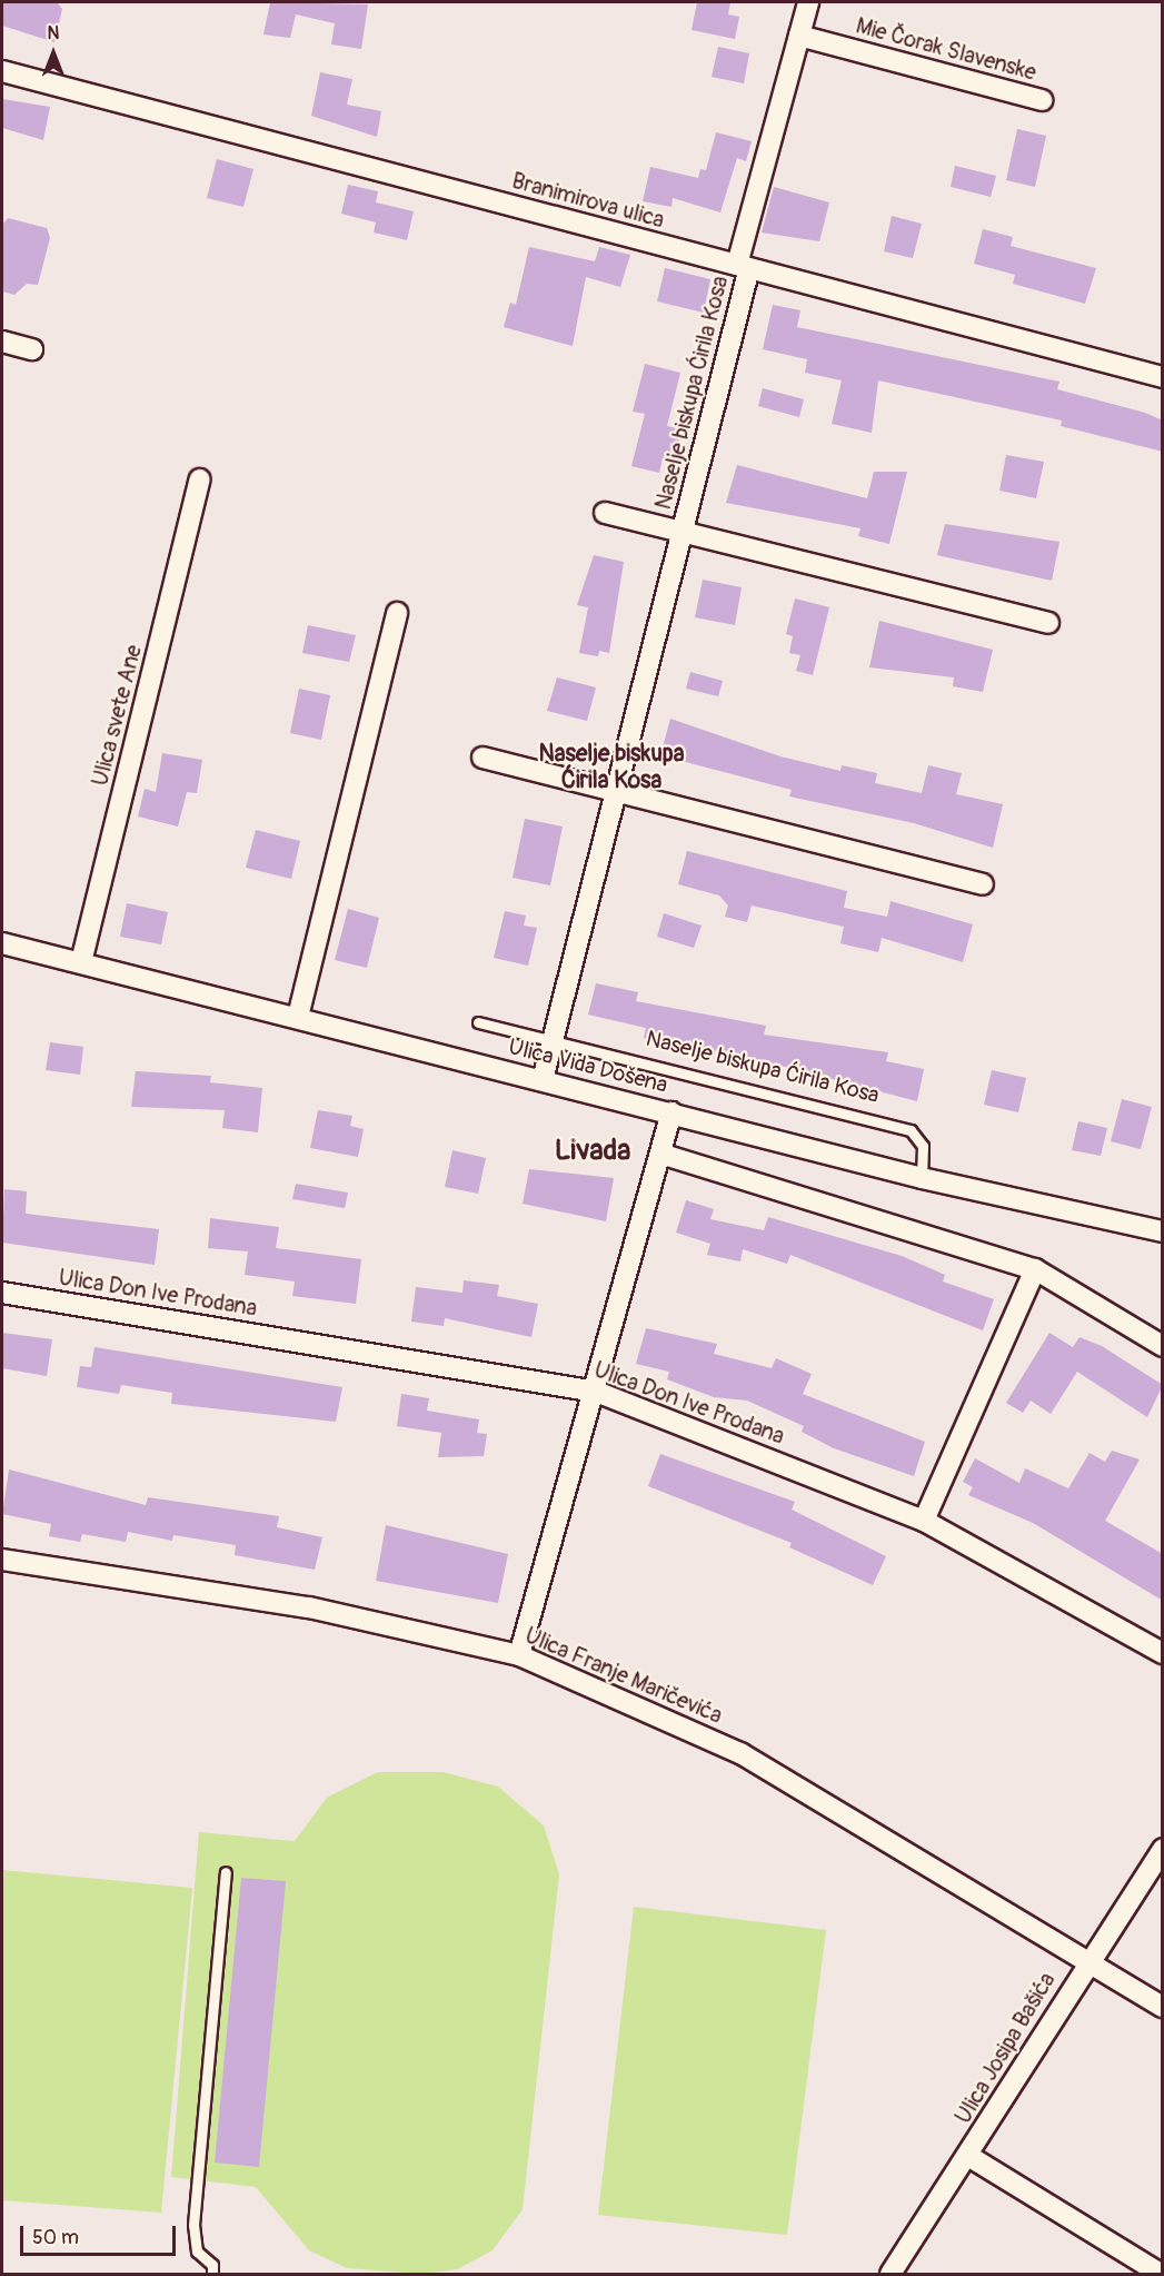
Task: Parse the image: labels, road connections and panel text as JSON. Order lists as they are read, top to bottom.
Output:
{
  "streets": {
    "street": [
      "Mie Čorak Slavenske",
      "Branimirova ulica",
      "Naselje biskupa Ćirila Kosa",
      "Ulica svete Ane",
      "Ulica Vida Došena",
      "Ulica Don Ive Prodana",
      "Ulica Franje Maričevića",
      "Ulica Josipa Bašića"
    ]
  },
  "crossings": [
    ["Mie Čorak Slavenske", "Naselje biskupa Ćirila Kosa"],
    ["Branimirova ulica", "Naselje biskupa Ćirila Kosa"],
    ["Naselje biskupa Ćirila Kosa", "Ulica Vida Došena"],
    ["Ulica svete Ane", "Ulica Vida Došena"],
    ["Ulica Franje Maričevića", "Ulica Josipa Bašića"]
  ],
  "districts": ["Naselje biskupa Ćirila Kosa", "Livada"],
  "scale_bar": "50 m",
  "north": "top"
}
